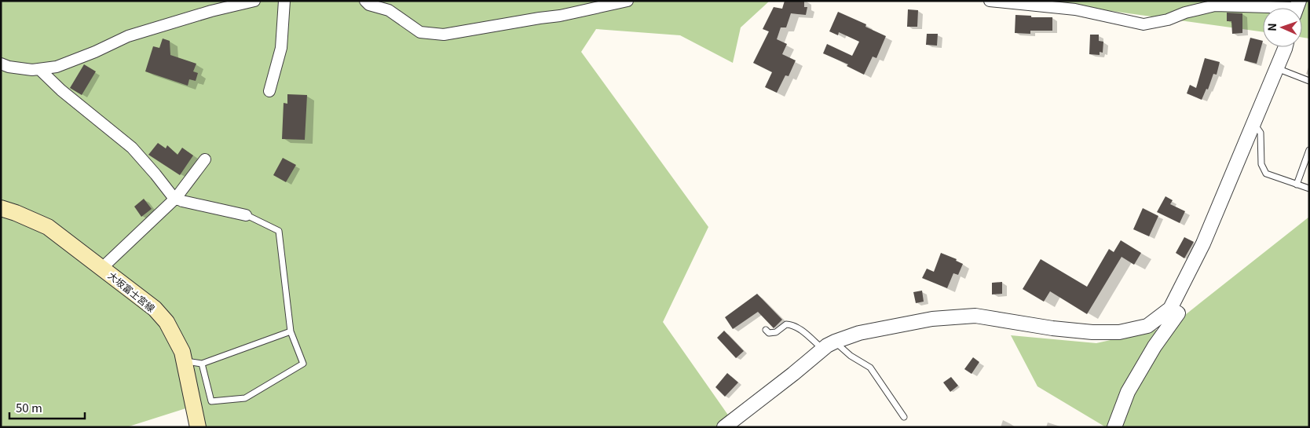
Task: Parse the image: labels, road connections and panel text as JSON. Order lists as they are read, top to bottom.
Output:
{
  "streets": {
    "main road": ["大坂富士宮線"]
  },
  "scale_bar": "50 m",
  "north": "left"
}
